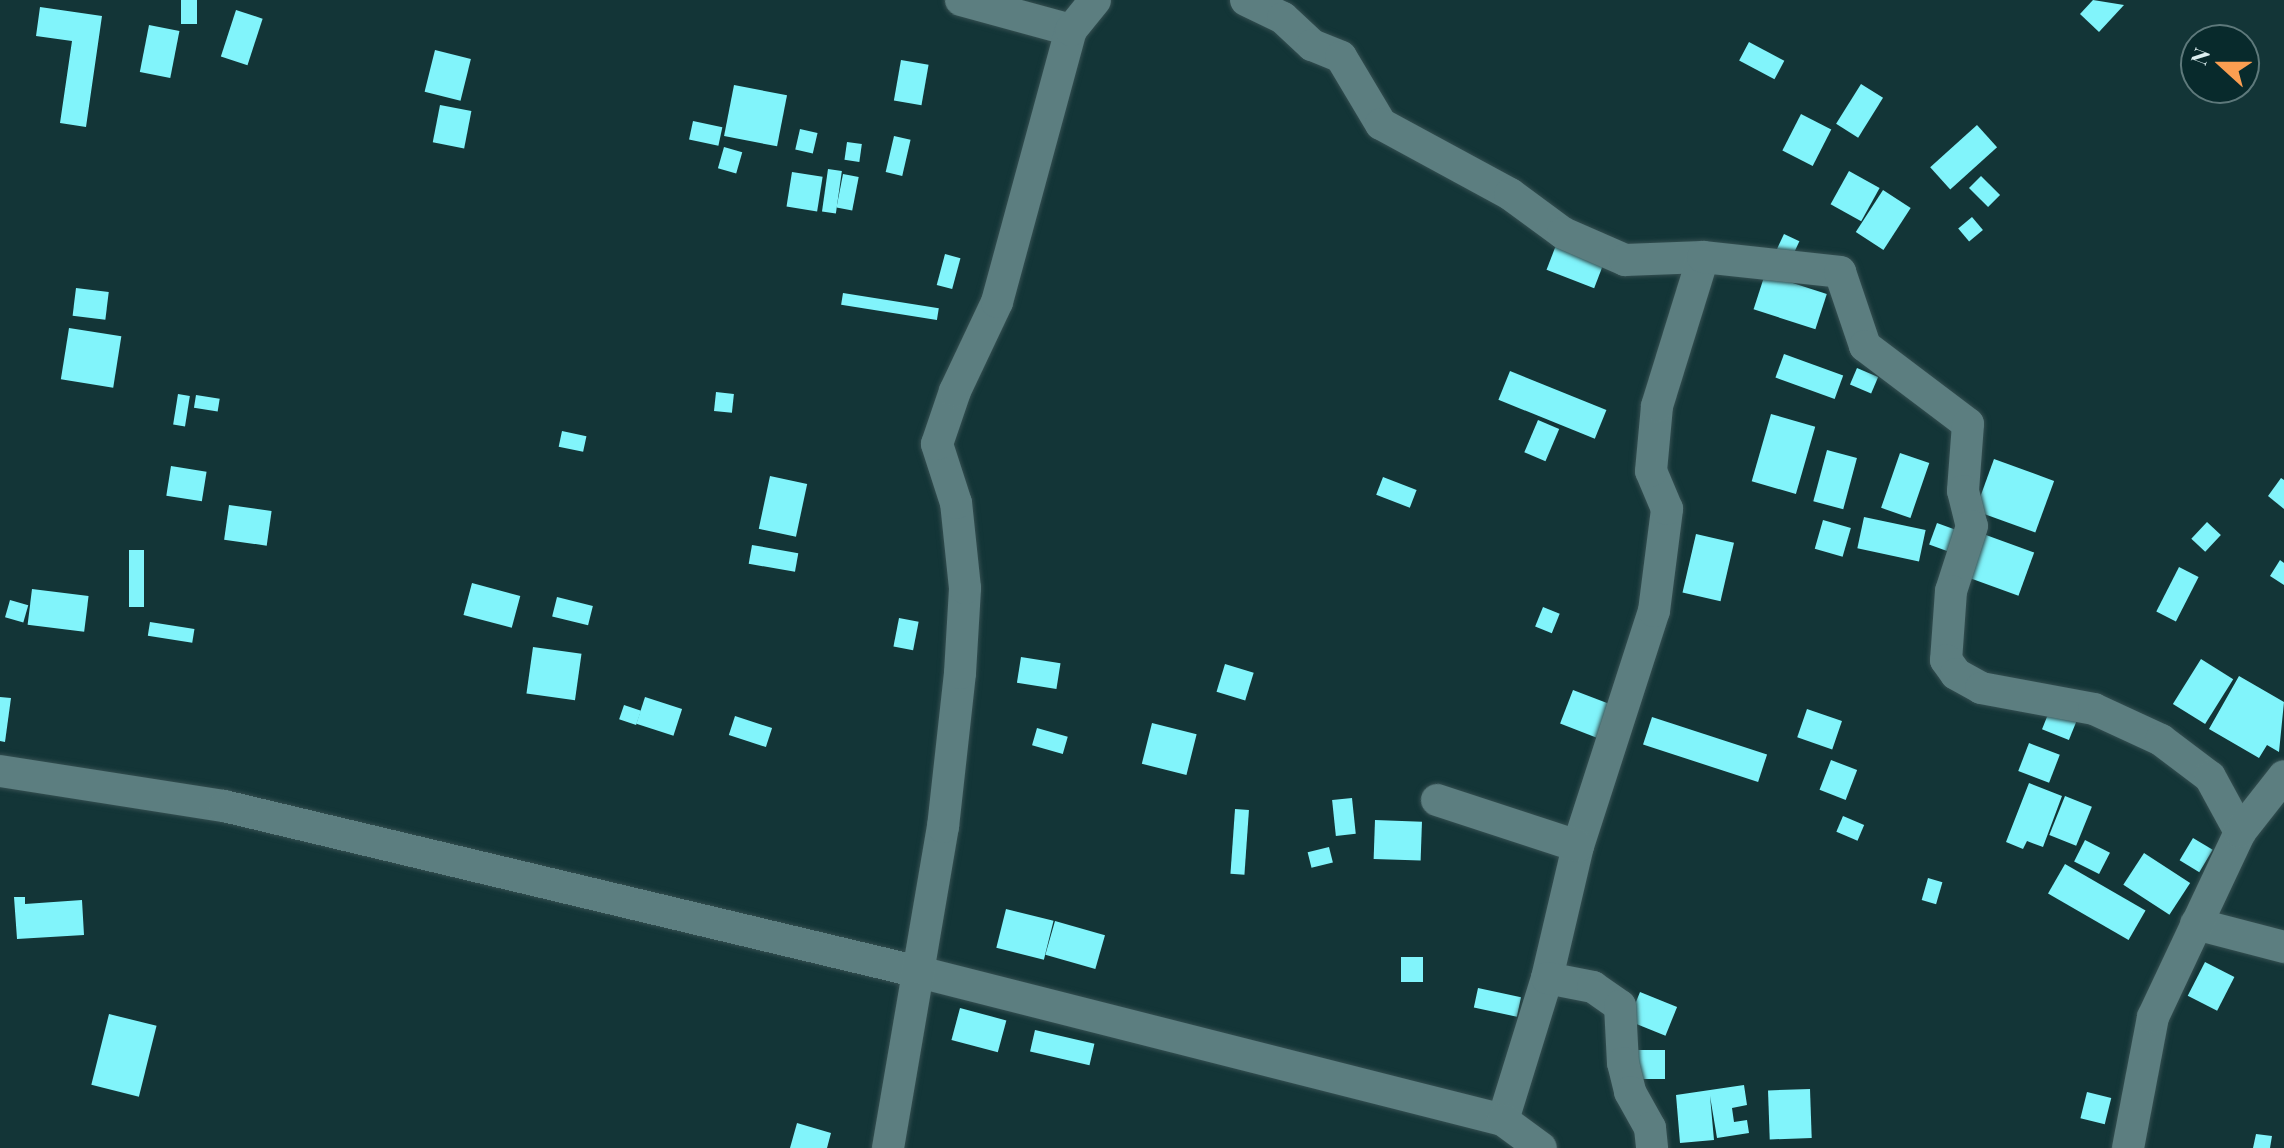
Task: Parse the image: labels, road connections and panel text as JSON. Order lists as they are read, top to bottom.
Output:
{
  "north": "left"
}
